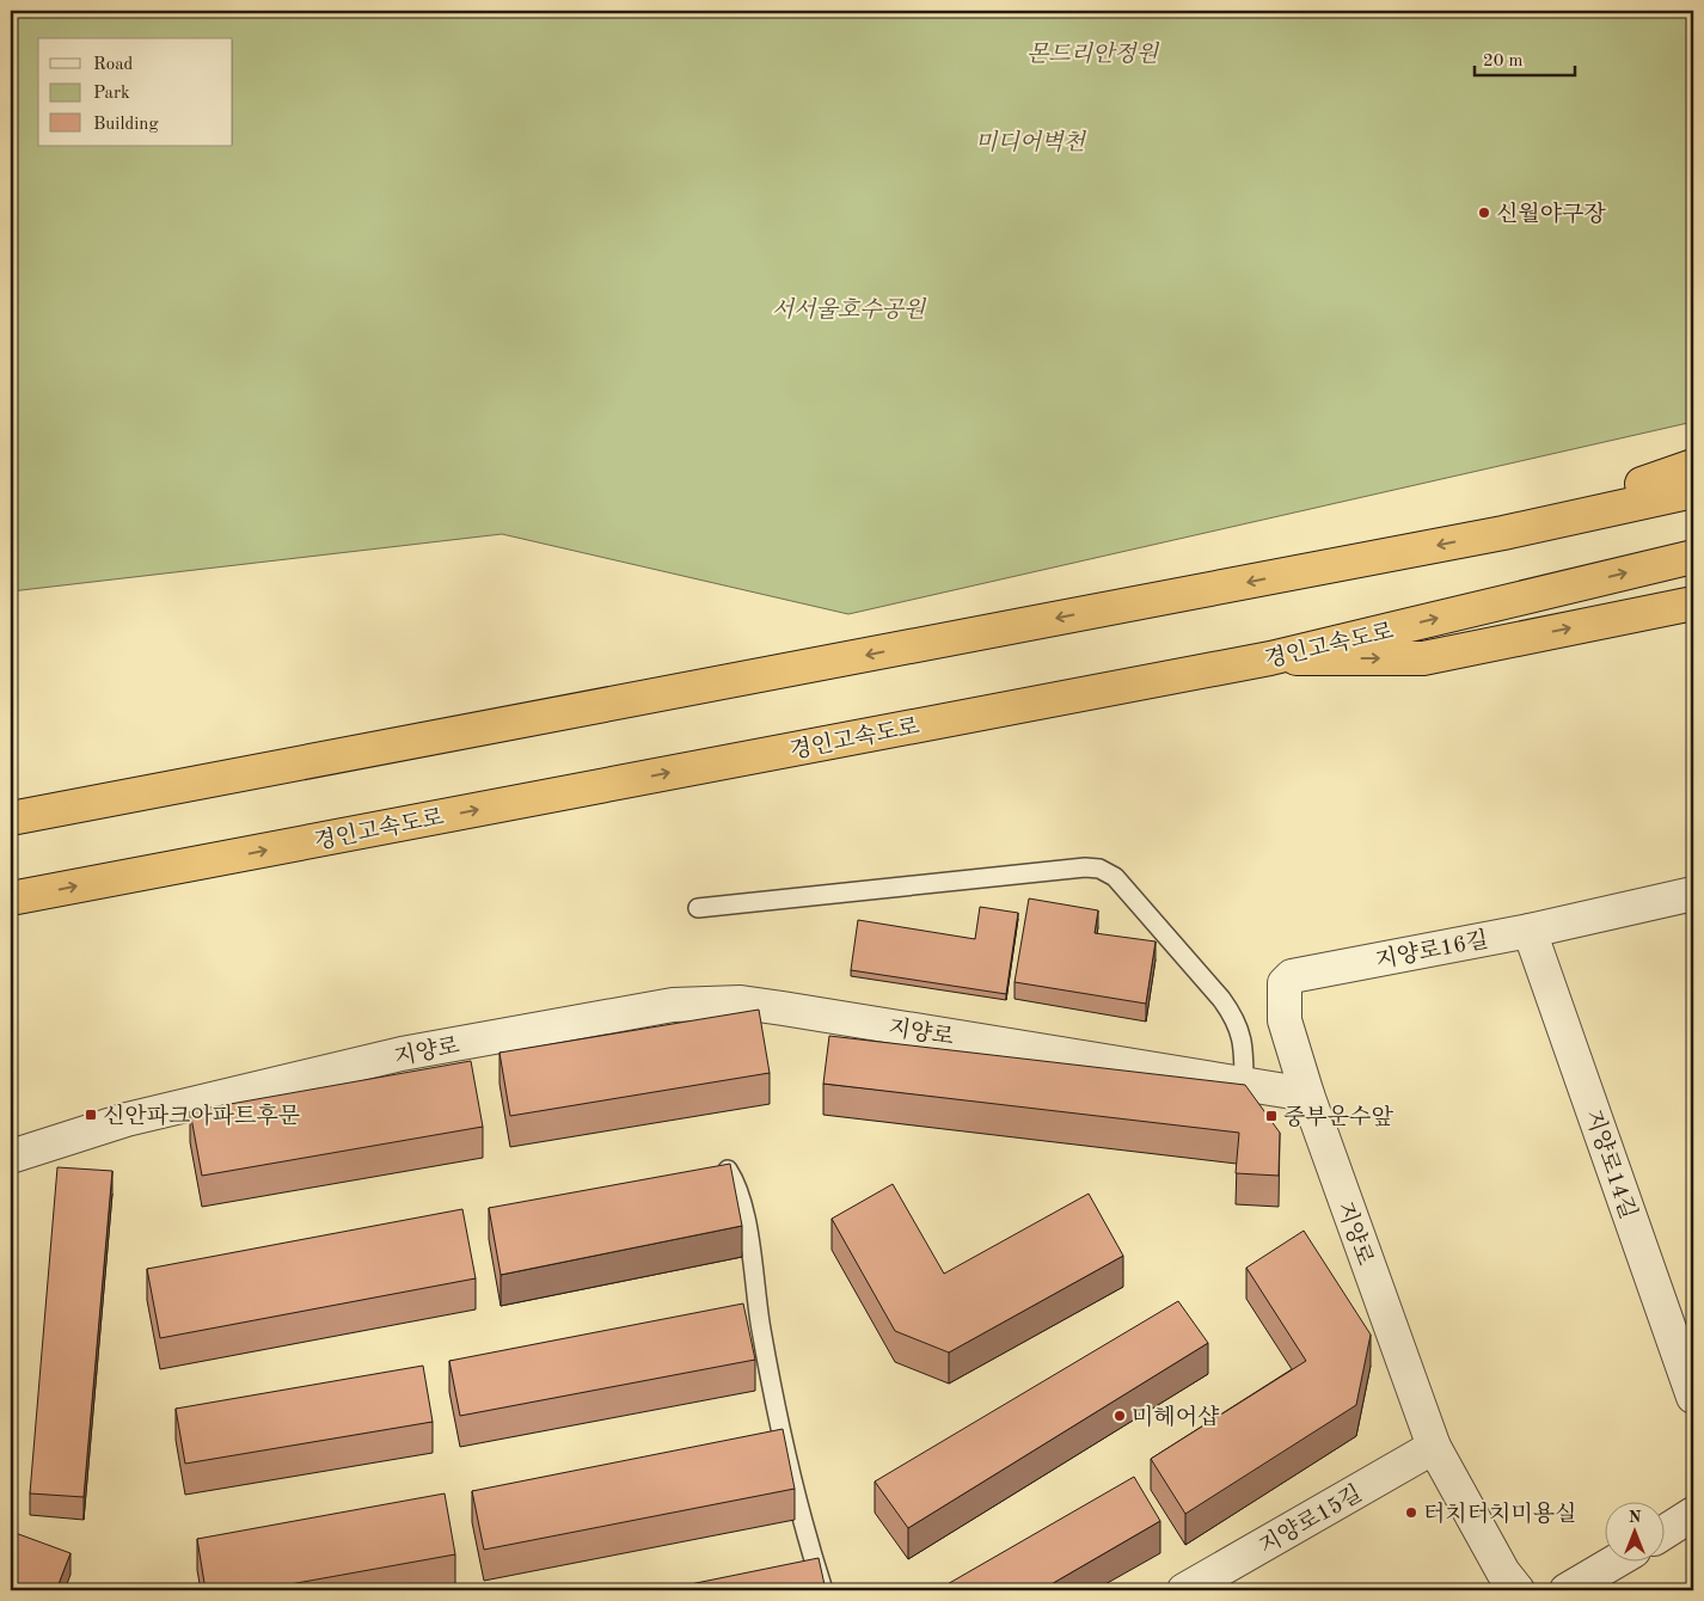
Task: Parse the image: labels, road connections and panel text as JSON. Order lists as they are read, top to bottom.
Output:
{
  "streets": {
    "highway": ["경인고속도로"],
    "street": [
      "지양로16길",
      "지양로",
      "지양로14길",
      "지양로15길"
    ]
  },
  "crossings": [
    ["지양로16길", "지양로"],
    ["지양로16길", "지양로14길"],
    ["지양로", "지양로15길"]
  ],
  "parks": ["몬드리안정원", "미디어벽천", "서서울호수공원"],
  "places": {
    "other": ["신월야구장", "미헤어샵", "터치터치미용실"],
    "transit": ["신안파크아파트후문", "중부운수앞"]
  },
  "legend": ["Road", "Park", "Building"],
  "scale_bar": "20 m",
  "north": "top"
}
